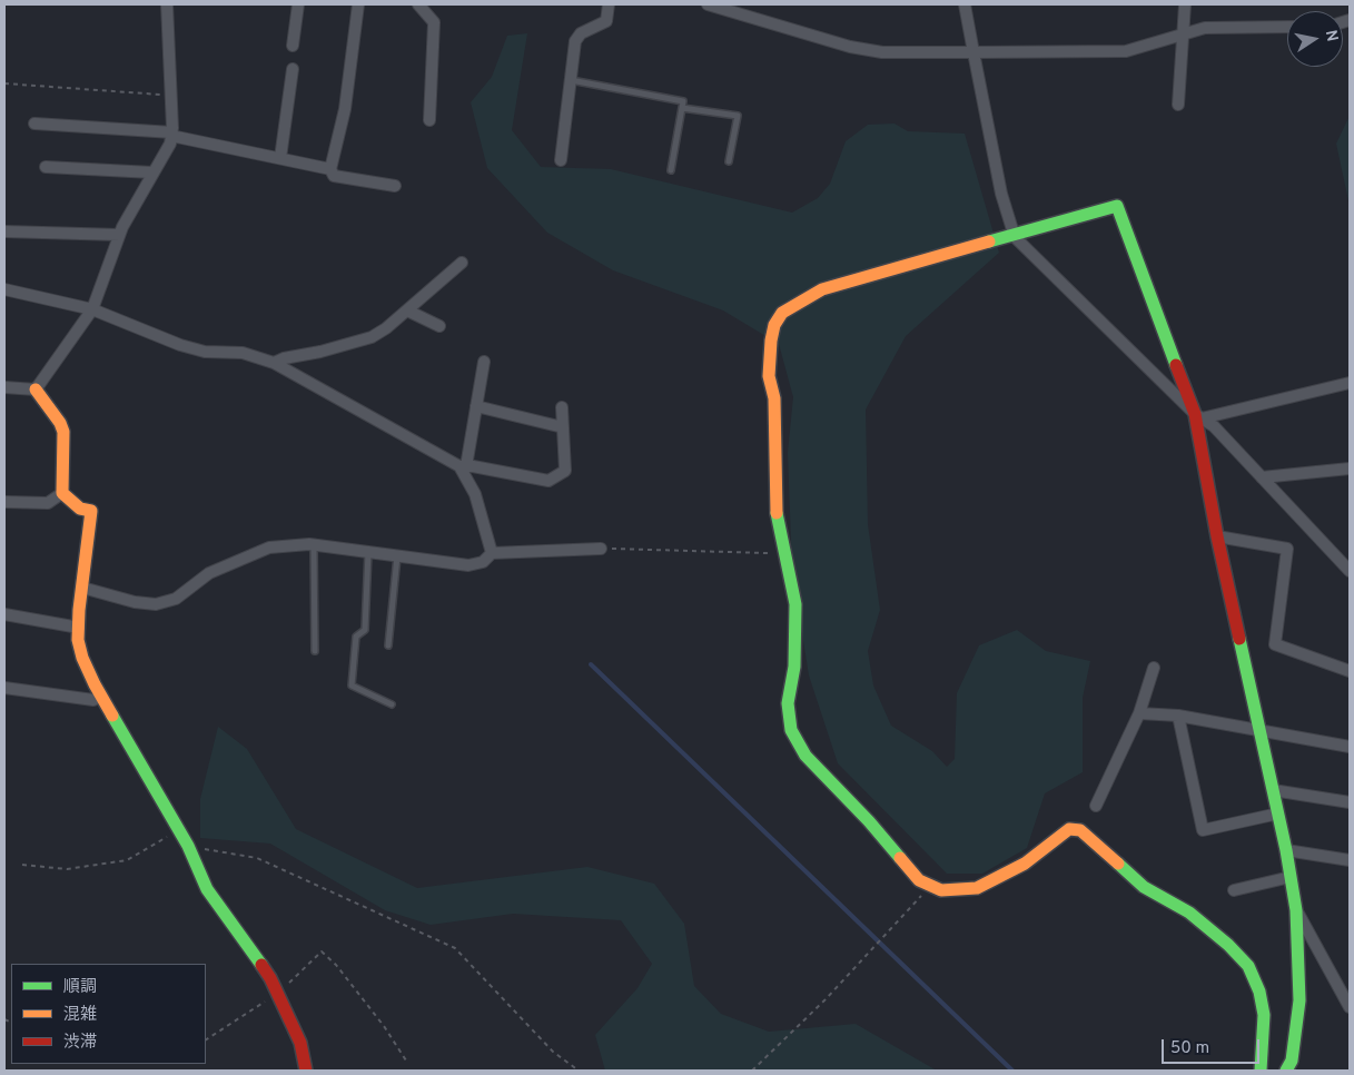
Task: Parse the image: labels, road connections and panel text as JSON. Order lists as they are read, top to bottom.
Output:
{
  "legend": ["順調", "混雑", "渋滞"],
  "scale_bar": "50 m",
  "north": "right"
}
